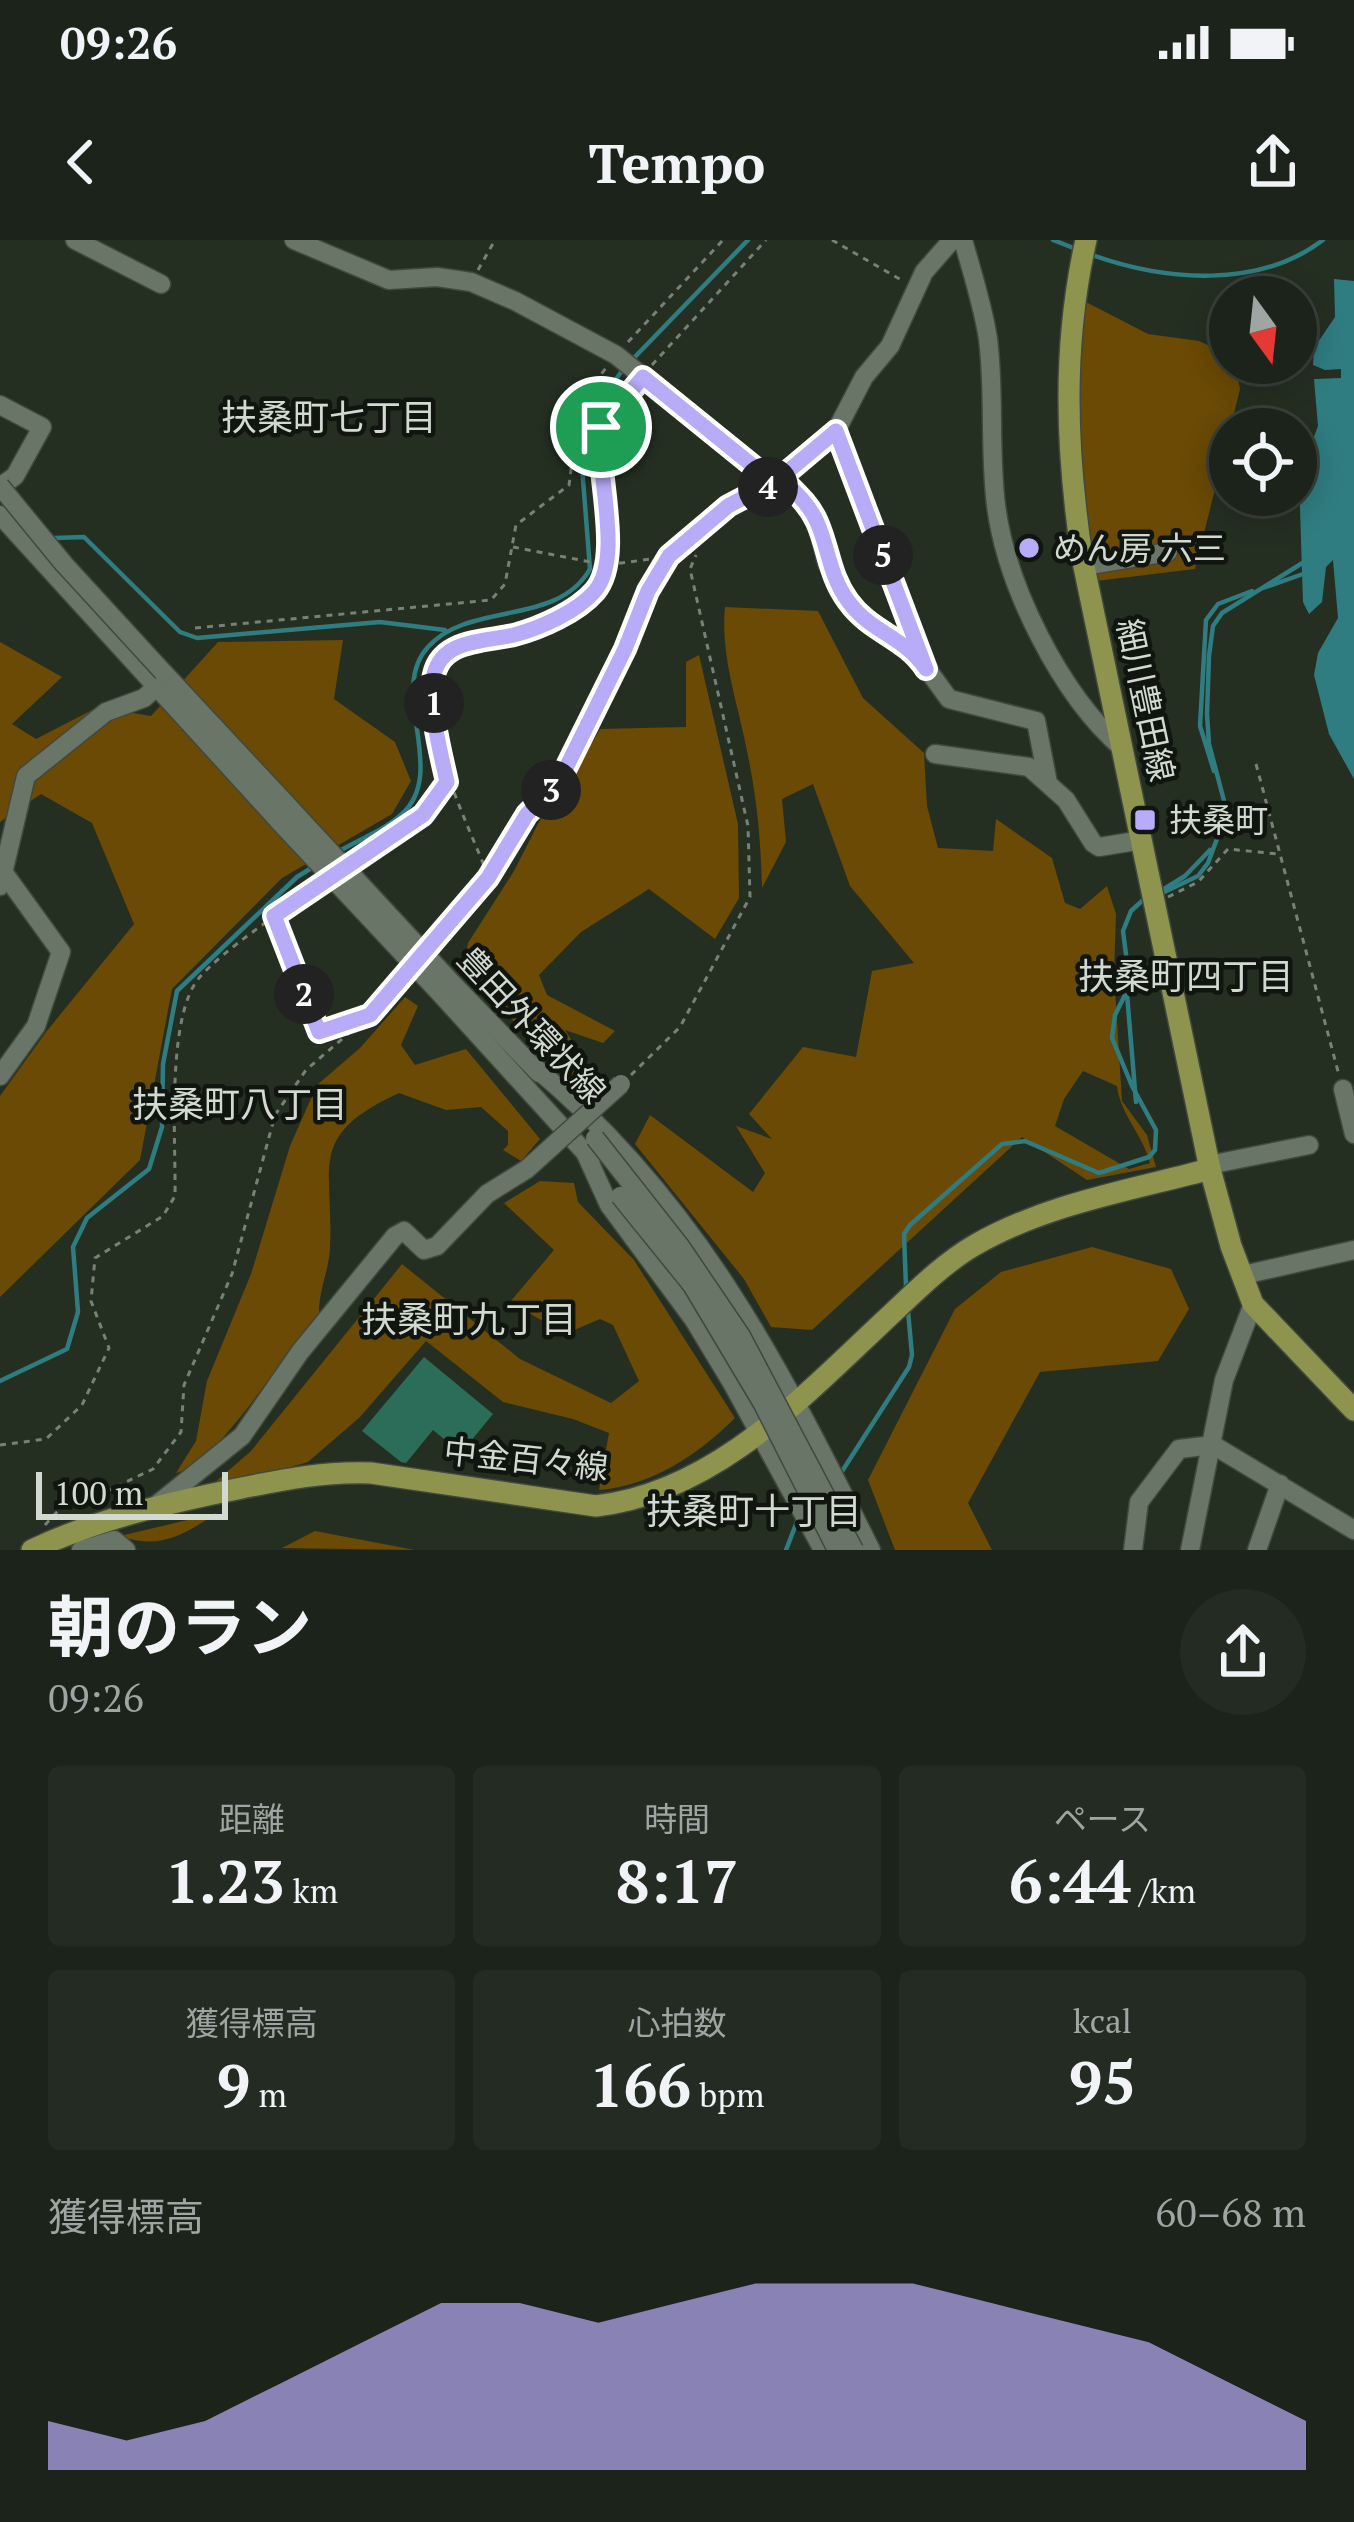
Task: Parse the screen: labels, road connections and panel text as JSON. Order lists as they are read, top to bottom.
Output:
{
  "streets": {
    "main road": ["細川豊田線", "中金百々線"],
    "street": ["豊田外環状線"]
  },
  "crossings": [
    ["細川豊田線", "中金百々線"]
  ],
  "districts": [
    "扶桑町七丁目",
    "扶桑町四丁目",
    "扶桑町八丁目",
    "扶桑町九丁目",
    "扶桑町十丁目"
  ],
  "places": {
    "other": ["めん房 六三"],
    "transit": ["扶桑町"]
  },
  "scale_bar": "100 m",
  "north": "bottom",
  "page": {
    "status": "09:26",
    "header": "Tempo",
    "pins": [
      "4",
      "5",
      "1",
      "3",
      "2"
    ],
    "scale": "100 m",
    "heading": ["朝のラン", "09:26"],
    "stats": [
      ["距離", "1.23 km"],
      ["時間", "8:17"],
      ["ペース", "6:44 /km"],
      ["獲得標高", "9 m"],
      ["心拍数", "166 bpm"],
      ["kcal", "95"]
    ],
    "chart": ["獲得標高", "60–68 m"]
  }
}
